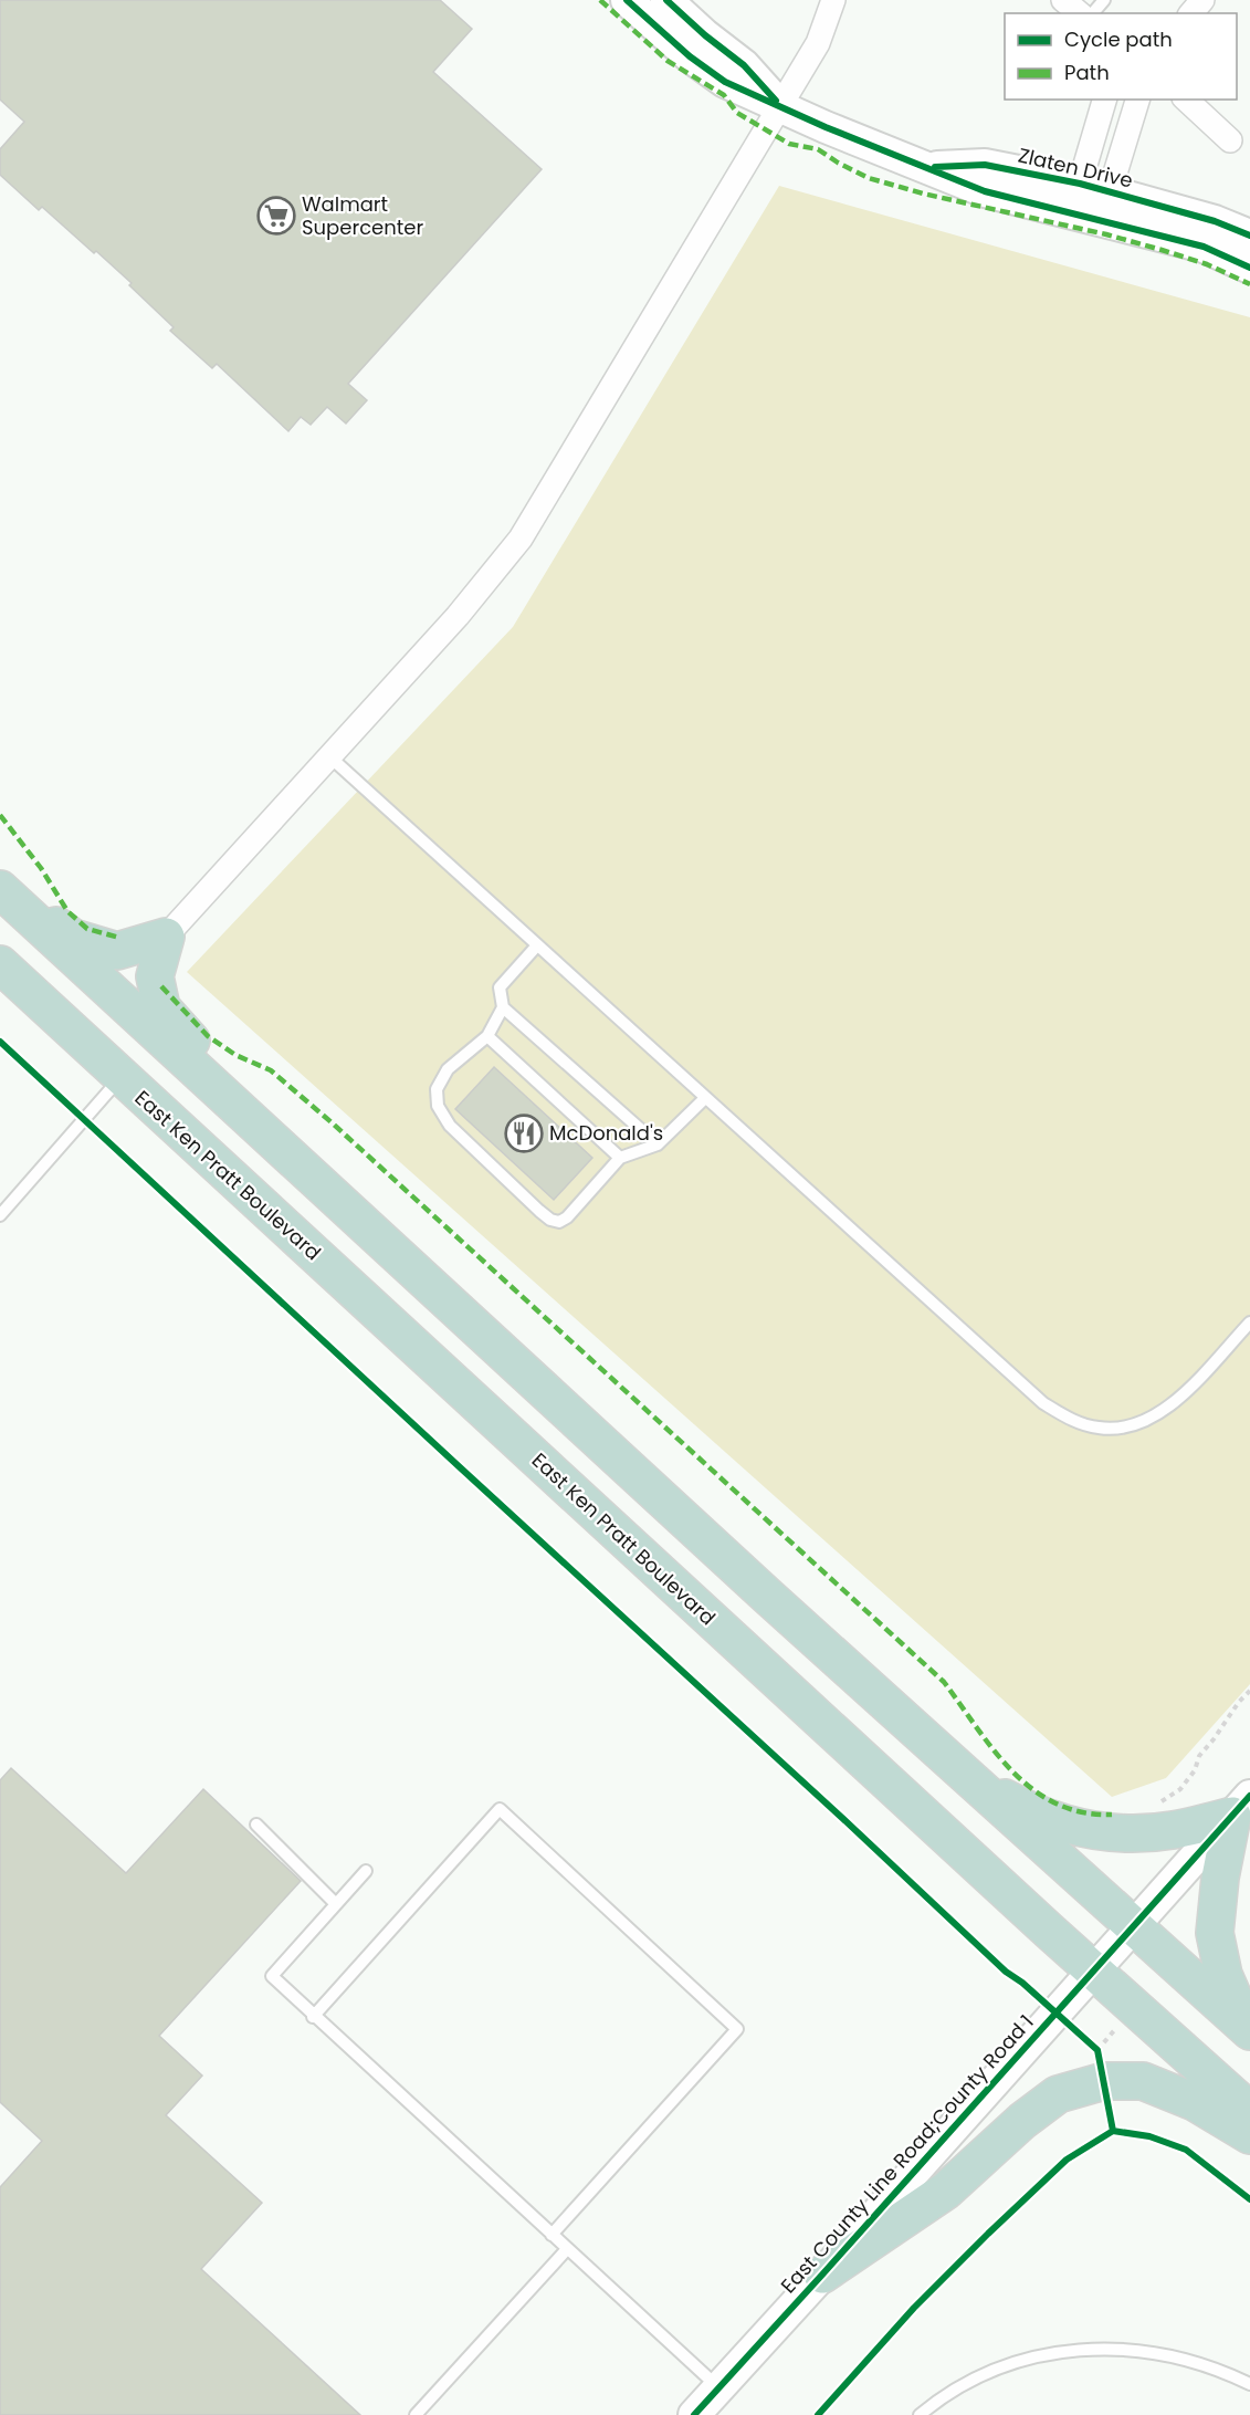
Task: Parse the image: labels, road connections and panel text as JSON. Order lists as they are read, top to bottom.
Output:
{
  "streets": {
    "highway": ["East Ken Pratt Boulevard"],
    "street": ["Zlaten Drive", "East County Line Road;County Road 1"]
  },
  "crossings": [
    ["East Ken Pratt Boulevard", "East County Line Road;County Road 1"]
  ],
  "places": {
    "supermarket": ["Walmart Supercenter"],
    "restaurant": ["McDonald's"]
  },
  "legend": ["Cycle path", "Path"]
}
